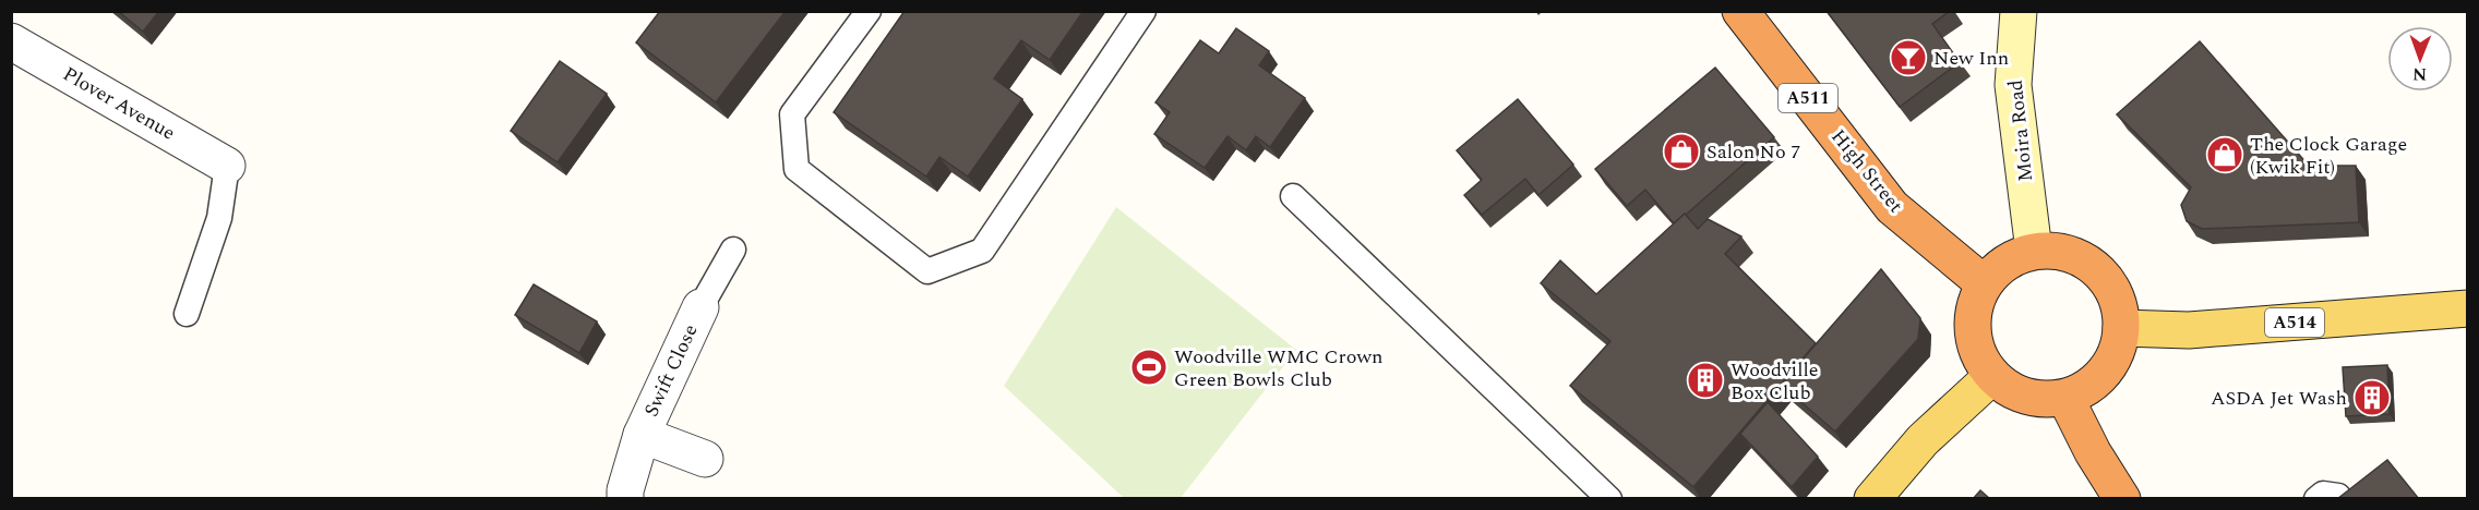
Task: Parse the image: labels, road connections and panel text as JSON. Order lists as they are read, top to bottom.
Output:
{
  "streets": {
    "highway": ["A511", "High Street"],
    "main road": ["A514"],
    "street": ["Plover Avenue", "Moira Road", "Swift Close"]
  },
  "crossings": [
    ["Moira Road", "High Street"],
    ["Moira Road", "A514"],
    ["High Street", "A514"]
  ],
  "places": {
    "bar": ["New Inn"],
    "shop": ["Salon No 7", "The Clock Garage (Kwik Fit)"],
    "sports": ["Woodville WMC Crown Green Bowls Club"],
    "building": ["Woodville Box Club", "ASDA Jet Wash"]
  },
  "north": "bottom"
}
